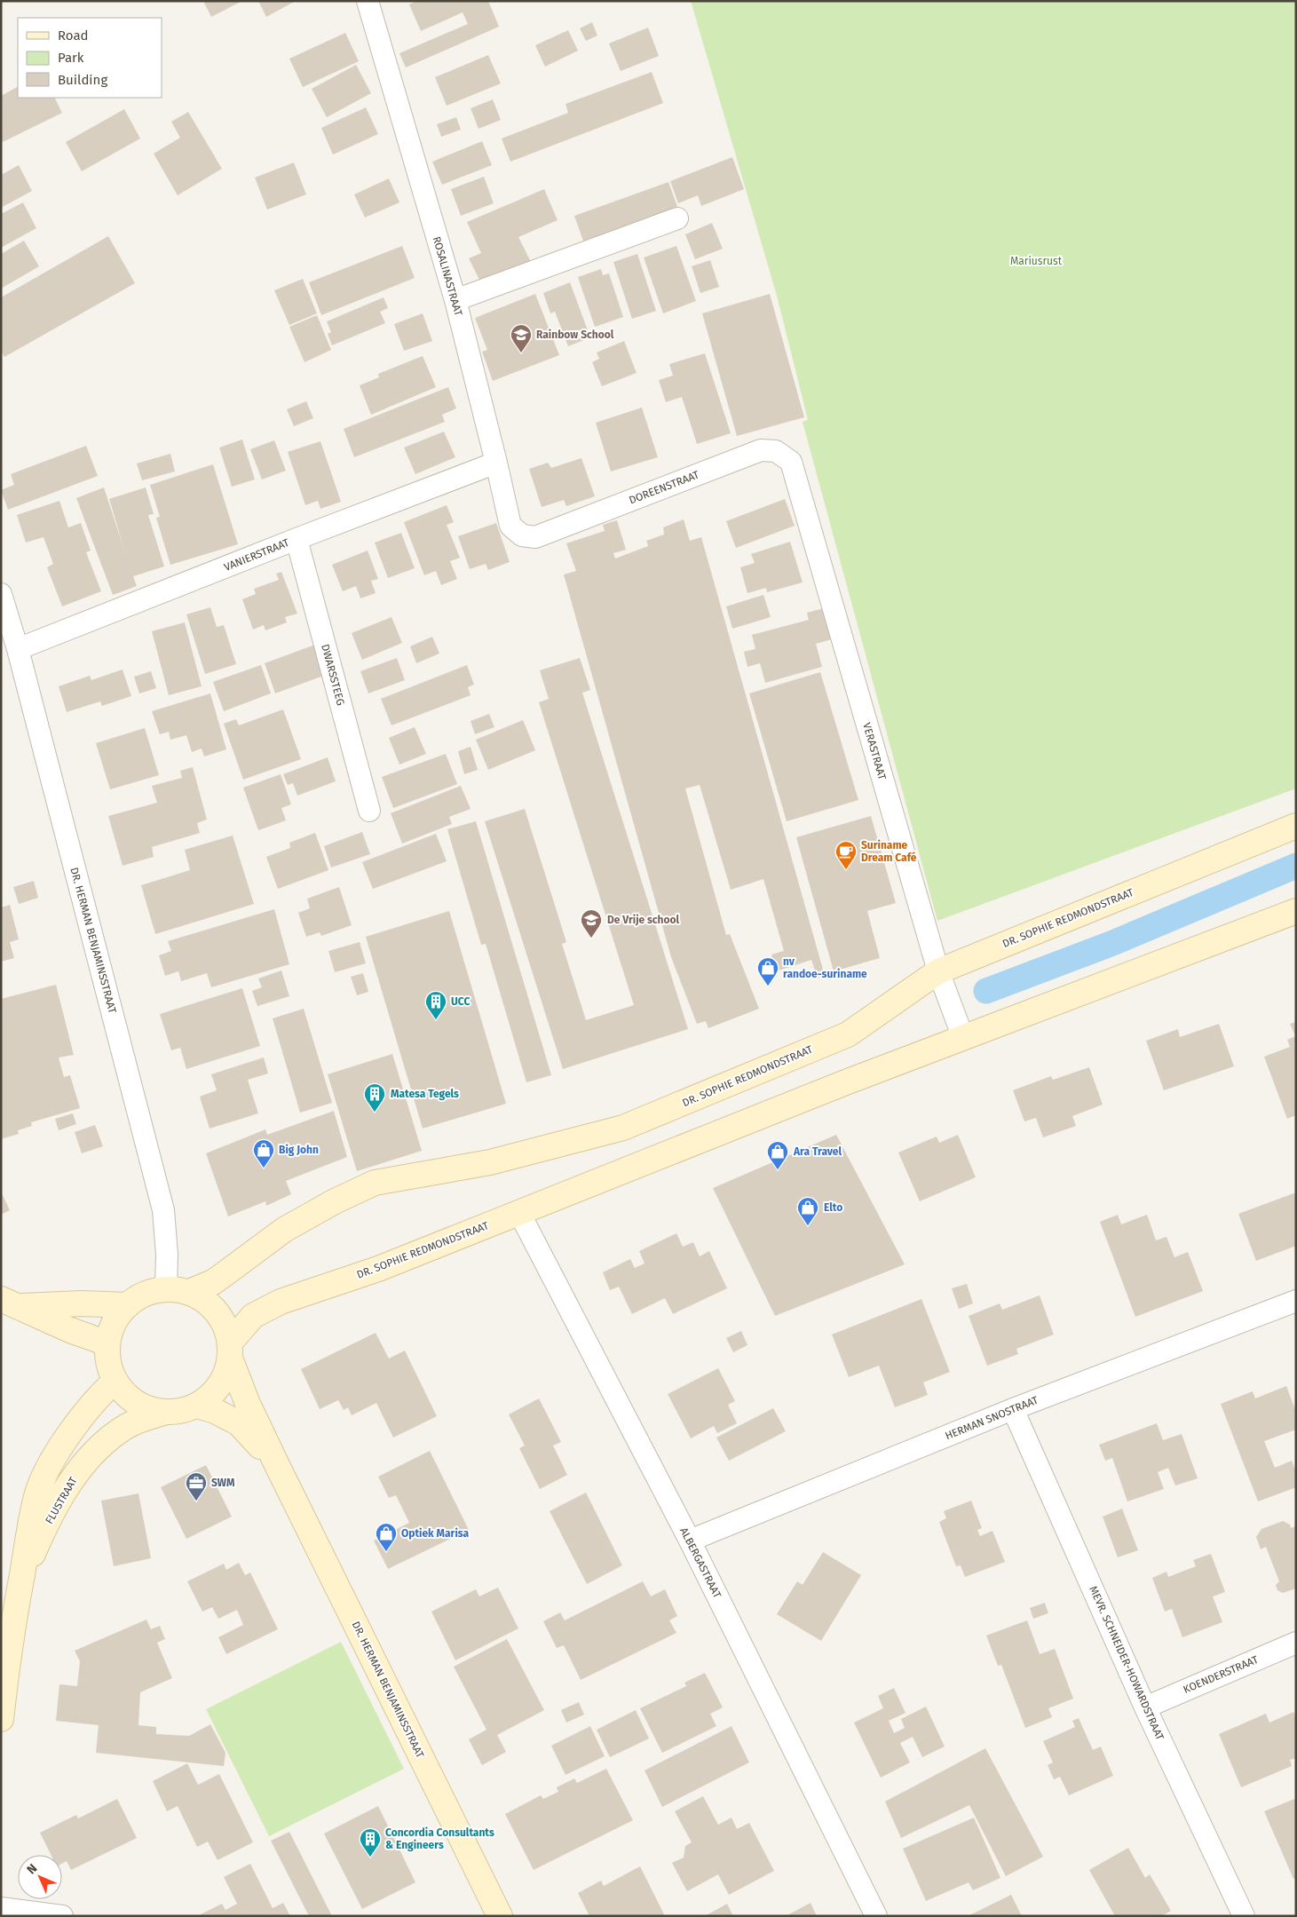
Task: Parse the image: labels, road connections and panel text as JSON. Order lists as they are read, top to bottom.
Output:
{
  "streets": {
    "street": [
      "ROSALINASTRAAT",
      "DOREENSTRAAT",
      "VANIERSTRAAT",
      "DWARSSTEEG",
      "VERASTRAAT",
      "DR. SOPHIE REDMONDSTRAAT",
      "DR. HERMAN BENJAMINSSTRAAT",
      "HERMAN SNOSTRAAT",
      "FLUSTRAAT",
      "ALBERGASTRAAT",
      "MEVR. SCHNEIDER-HOWARDSTRAAT",
      "KOENDERSTRAAT"
    ]
  },
  "crossings": [
    ["ROSALINASTRAAT", "DOREENSTRAAT"],
    ["ROSALINASTRAAT", "VANIERSTRAAT"],
    ["DOREENSTRAAT", "VERASTRAAT"],
    ["VANIERSTRAAT", "DWARSSTEEG"],
    ["VANIERSTRAAT", "DR. HERMAN BENJAMINSSTRAAT"],
    ["VERASTRAAT", "DR. SOPHIE REDMONDSTRAAT"],
    ["DR. SOPHIE REDMONDSTRAAT", "DR. HERMAN BENJAMINSSTRAAT"],
    ["DR. SOPHIE REDMONDSTRAAT", "FLUSTRAAT"],
    ["DR. SOPHIE REDMONDSTRAAT", "ALBERGASTRAAT"],
    ["DR. HERMAN BENJAMINSSTRAAT", "FLUSTRAAT"],
    ["HERMAN SNOSTRAAT", "ALBERGASTRAAT"],
    ["HERMAN SNOSTRAAT", "MEVR. SCHNEIDER-HOWARDSTRAAT"],
    ["MEVR. SCHNEIDER-HOWARDSTRAAT", "KOENDERSTRAAT"]
  ],
  "parks": ["Mariusrust"],
  "places": {
    "school or university": ["Rainbow School", "De Vrije school"],
    "cafe": ["Suriname Dream Café"],
    "shop": [
      "nv randoe-suriname",
      "Big John",
      "Ara Travel",
      "Elto",
      "Optiek Marisa"
    ],
    "building": ["UCC", "Matesa Tegels", "Concordia Consultants & Engineers"],
    "office": ["SWM"]
  },
  "legend": ["Road", "Park", "Building"],
  "north": "top left"
}
